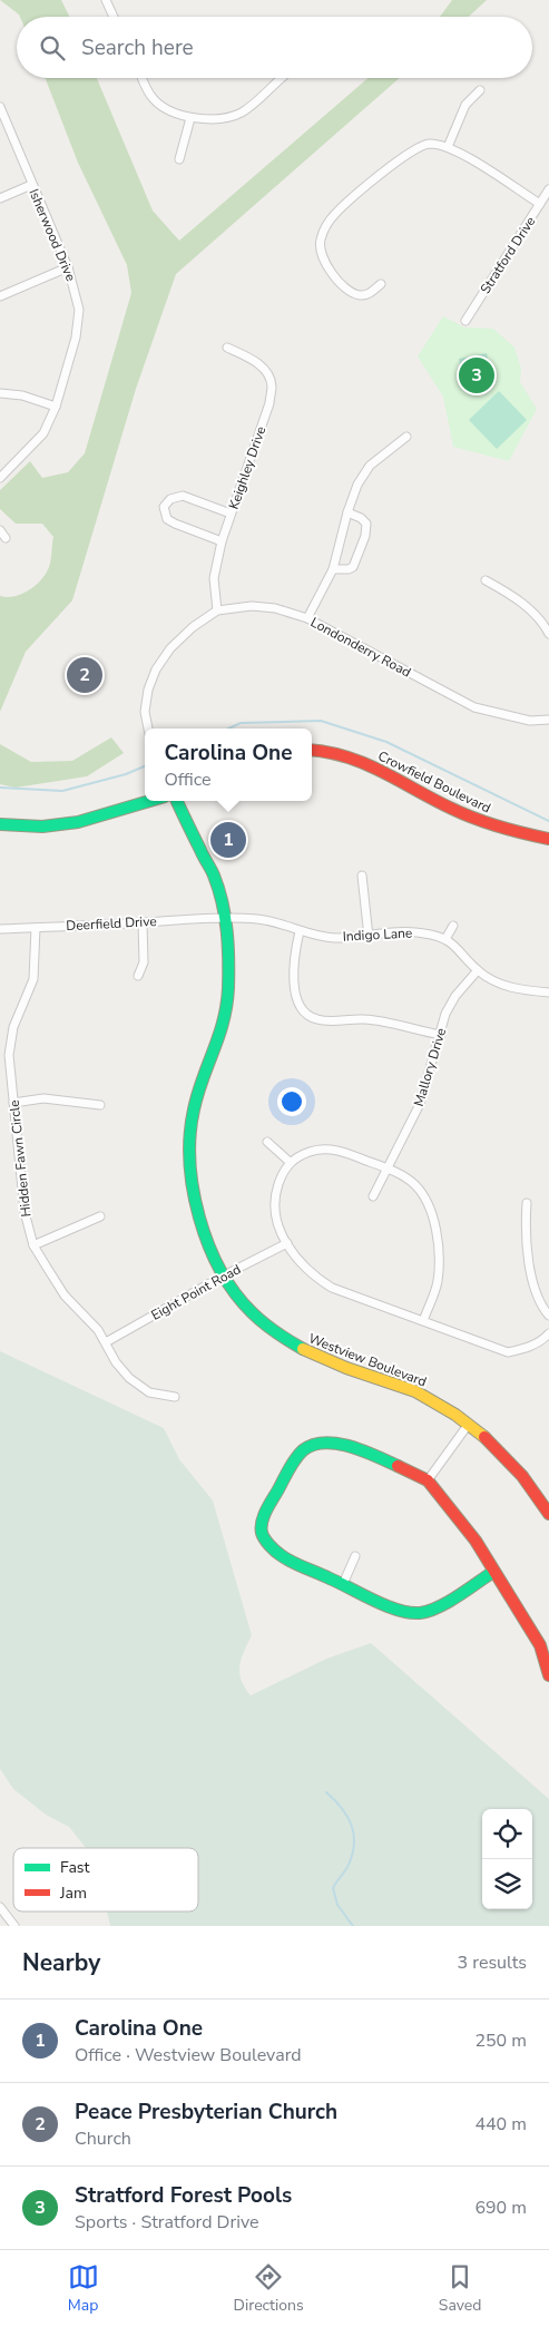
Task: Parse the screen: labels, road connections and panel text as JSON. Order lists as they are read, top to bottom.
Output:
{
  "streets": {
    "street": [
      "Isherwood Drive",
      "Stratford Drive",
      "Keighley Drive",
      "Londonderry Road",
      "Crowfield Boulevard",
      "Deerfield Drive",
      "Indigo Lane",
      "Mallory Drive",
      "Hidden Fawn Circle",
      "Eight Point Road",
      "Westview Boulevard"
    ]
  },
  "crossings": [
    ["Keighley Drive", "Londonderry Road"],
    ["Deerfield Drive", "Indigo Lane"],
    ["Deerfield Drive", "Hidden Fawn Circle"],
    ["Deerfield Drive", "Westview Boulevard"],
    ["Indigo Lane", "Mallory Drive"],
    ["Indigo Lane", "Westview Boulevard"],
    ["Mallory Drive", "Eight Point Road"],
    ["Hidden Fawn Circle", "Eight Point Road"],
    ["Eight Point Road", "Westview Boulevard"]
  ],
  "legend": ["Fast", "Jam"],
  "page": {
    "search": "Search here",
    "pins": ["3", "2", "1"],
    "popup": ["Carolina One", "Office"],
    "heading": ["Nearby", "3 results"],
    "list": [
      {
        "mark": "1",
        "name": "Carolina One",
        "note": "Office · Westview Boulevard",
        "value": "250 m"
      },
      {
        "mark": "2",
        "name": "Peace Presbyterian Church",
        "note": "Church",
        "value": "440 m"
      },
      {
        "mark": "3",
        "name": "Stratford Forest Pools",
        "note": "Sports · Stratford Drive",
        "value": "690 m"
      }
    ],
    "nav": ["Map", "Directions", "Saved"]
  }
}
